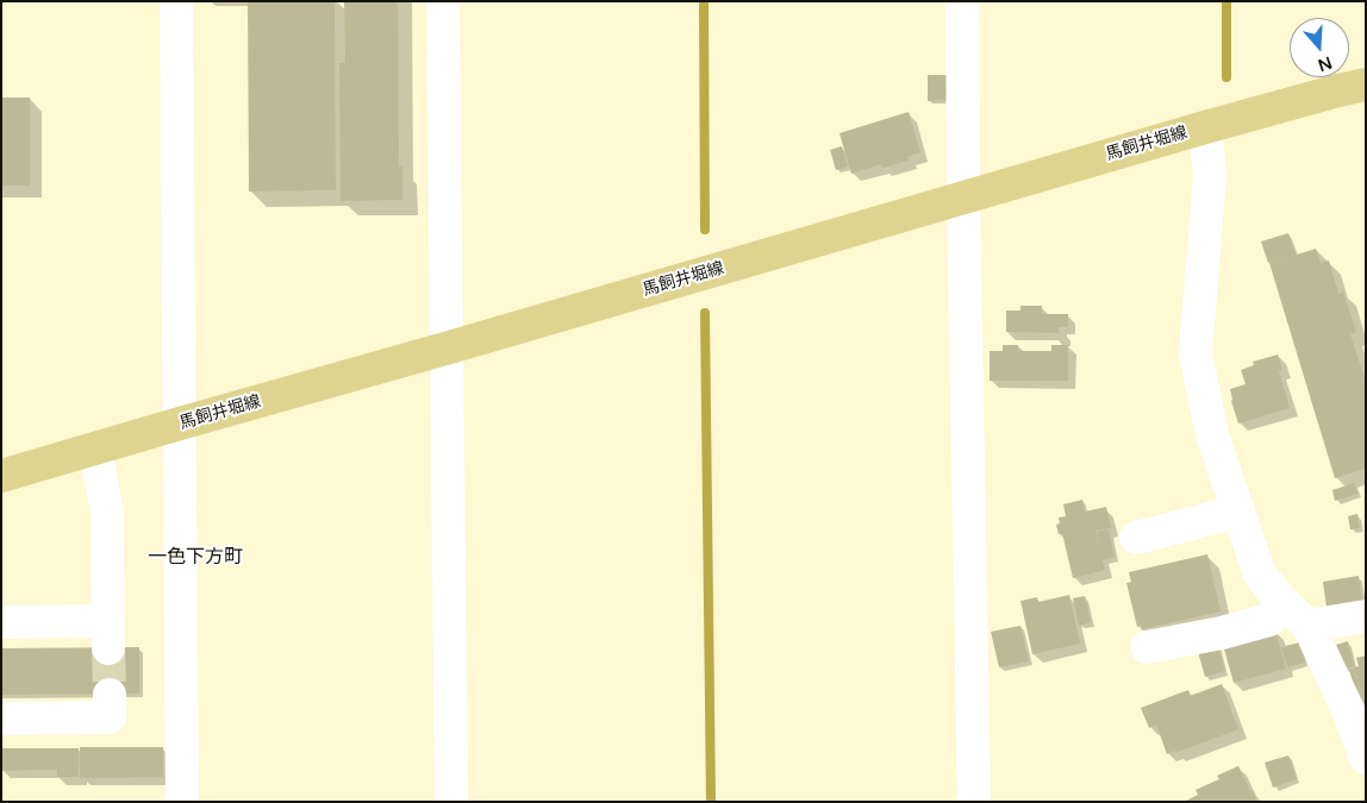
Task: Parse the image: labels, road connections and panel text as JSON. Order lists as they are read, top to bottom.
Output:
{
  "streets": {
    "main road": ["馬飼井堀線"]
  },
  "districts": ["一色下方町"],
  "north": "bottom"
}
